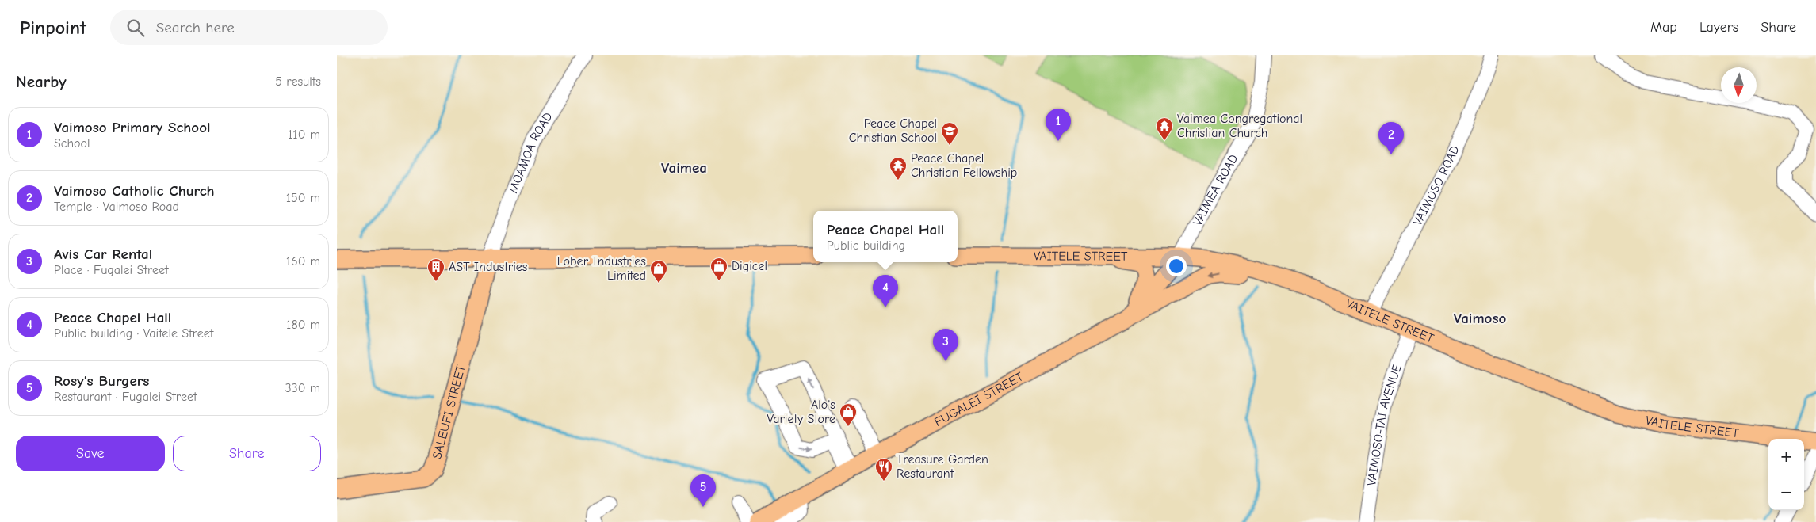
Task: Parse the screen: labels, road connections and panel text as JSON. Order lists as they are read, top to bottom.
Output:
{
  "streets": {
    "main road": ["VAITELE STREET", "FUGALEI STREET", "SALEUFI STREET"],
    "street": [
      "MOAMOA ROAD",
      "VAIMOSO ROAD",
      "VAIMEA ROAD",
      "VAIMOSO-TAI AVENUE"
    ]
  },
  "crossings": [
    ["MOAMOA ROAD", "SALEUFI STREET"],
    ["VAIMOSO ROAD", "VAITELE STREET"],
    ["VAIMEA ROAD", "VAITELE STREET"],
    ["VAIMEA ROAD", "FUGALEI STREET"],
    ["VAITELE STREET", "FUGALEI STREET"],
    ["VAITELE STREET", "VAIMOSO-TAI AVENUE"]
  ],
  "districts": ["Vaimea", "Vaimoso"],
  "places": {
    "temple": ["Vaimea Congregational Christian Church", "Peace Chapel Christian Fellowship"],
    "school or university": ["Peace Chapel Christian School"],
    "shop": ["Digicel", "Lober Industries Limited", "Alo's Variety Store"],
    "building": ["AST Industries"],
    "restaurant": ["Treasure Garden Restaurant"]
  },
  "north": "bottom",
  "page": {
    "header": "Pinpoint",
    "search": "Search here",
    "nav": ["Map", "Layers", "Share"],
    "heading": ["Nearby", "5 results"],
    "list": [
      {
        "mark": "1",
        "name": "Vaimoso Primary School",
        "note": "School",
        "value": "110 m"
      },
      {
        "mark": "2",
        "name": "Vaimoso Catholic Church",
        "note": "Temple · Vaimoso Road",
        "value": "150 m"
      },
      {
        "mark": "3",
        "name": "Avis Car Rental",
        "note": "Place · Fugalei Street",
        "value": "160 m"
      },
      {
        "mark": "4",
        "name": "Peace Chapel Hall",
        "note": "Public building · Vaitele Street",
        "value": "180 m"
      },
      {
        "mark": "5",
        "name": "Rosy's Burgers",
        "note": "Restaurant · Fugalei Street",
        "value": "330 m"
      }
    ],
    "pins": [
      "1",
      "2",
      "4",
      "3",
      "5"
    ],
    "popup": ["Peace Chapel Hall", "Public building"],
    "buttons": ["Save", "Share"],
    "map_buttons": ["+", "−"]
  }
}
